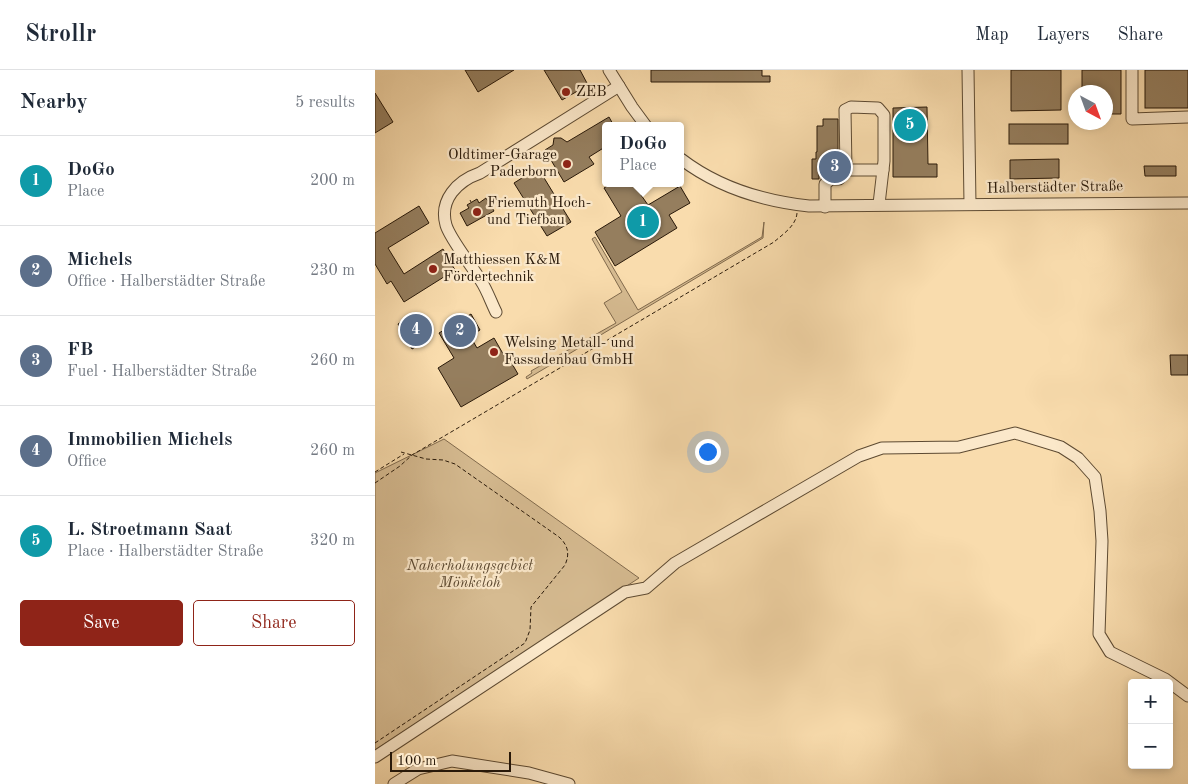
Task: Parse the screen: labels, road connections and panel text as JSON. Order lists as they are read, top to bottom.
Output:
{
  "streets": {
    "street": ["Halberstädter Straße"]
  },
  "parks": ["Naherholungsgebiet Mönkeloh"],
  "places": [
    "ZEB",
    "Oldtimer-Garage Paderborn",
    "Friemuth Hoch- und Tiefbau",
    "Matthiessen K&M Fördertechnik",
    "Welsing Metall- und Fassadenbau GmbH"
  ],
  "scale_bar": "100 m",
  "north": "bottom right",
  "page": {
    "header": "Strollr",
    "nav": ["Map", "Layers", "Share"],
    "heading": ["Nearby", "5 results"],
    "pins": [
      "5",
      "3",
      "1",
      "4",
      "2"
    ],
    "popup": ["DoGo", "Place"],
    "list": [
      {
        "mark": "1",
        "name": "DoGo",
        "note": "Place",
        "value": "200 m"
      },
      {
        "mark": "2",
        "name": "Michels",
        "note": "Office · Halberstädter Straße",
        "value": "230 m"
      },
      {
        "mark": "3",
        "name": "FB",
        "note": "Fuel · Halberstädter Straße",
        "value": "260 m"
      },
      {
        "mark": "4",
        "name": "Immobilien Michels",
        "note": "Office",
        "value": "260 m"
      },
      {
        "mark": "5",
        "name": "L. Stroetmann Saat",
        "note": "Place · Halberstädter Straße",
        "value": "320 m"
      }
    ],
    "buttons": ["Save", "Share"],
    "map_buttons": ["+", "−"],
    "scale": "100 m"
  }
}
